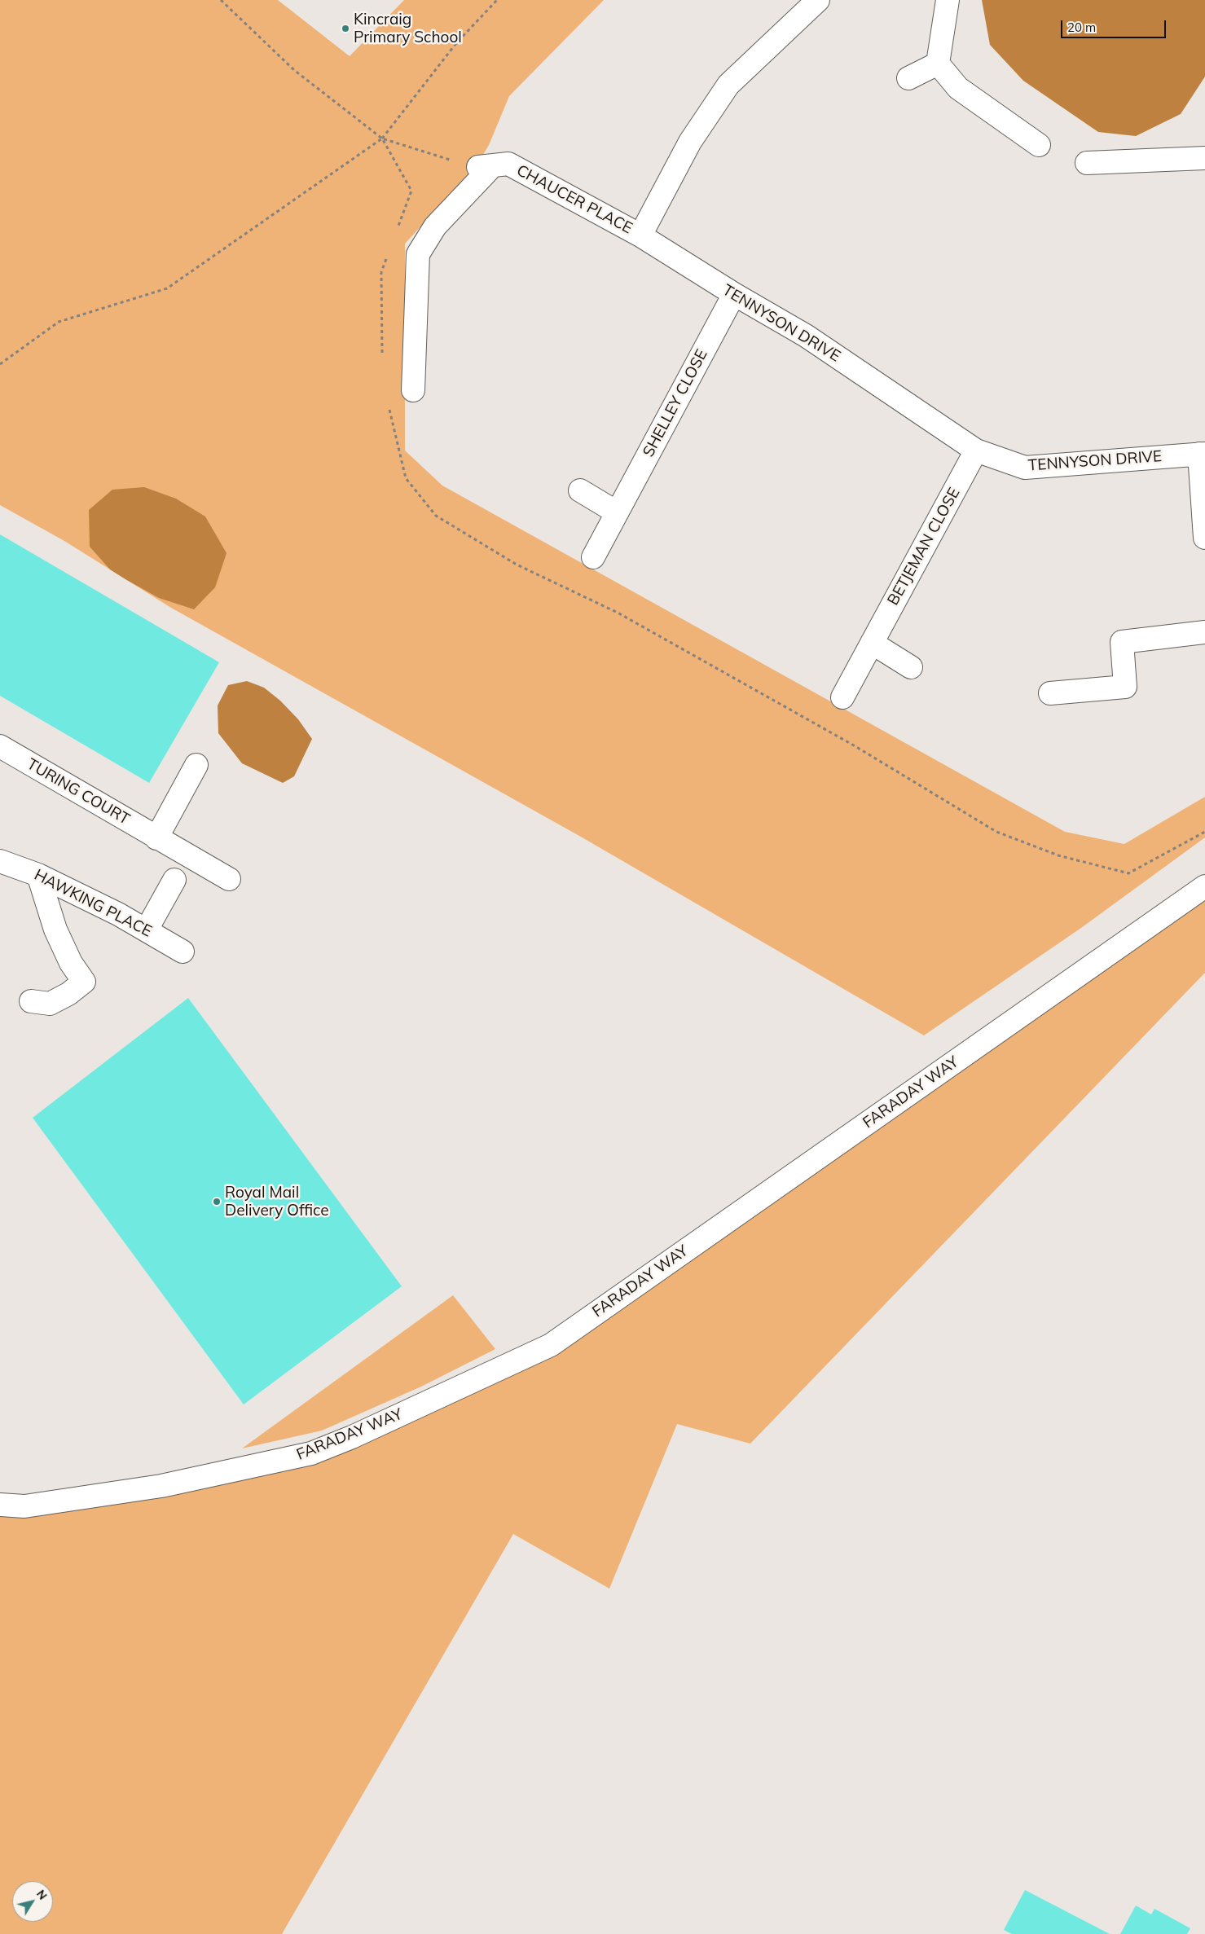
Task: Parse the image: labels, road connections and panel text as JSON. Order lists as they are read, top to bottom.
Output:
{
  "streets": {
    "street": [
      "CHAUCER PLACE",
      "TENNYSON DRIVE",
      "SHELLEY CLOSE",
      "BETJEMAN CLOSE",
      "TURING COURT",
      "HAWKING PLACE",
      "FARADAY WAY"
    ]
  },
  "crossings": [
    ["CHAUCER PLACE", "TENNYSON DRIVE"],
    ["TENNYSON DRIVE", "SHELLEY CLOSE"],
    ["TENNYSON DRIVE", "BETJEMAN CLOSE"]
  ],
  "places": ["Kincraig Primary School", "Royal Mail Delivery Office"],
  "scale_bar": "20 m",
  "north": "top right"
}
